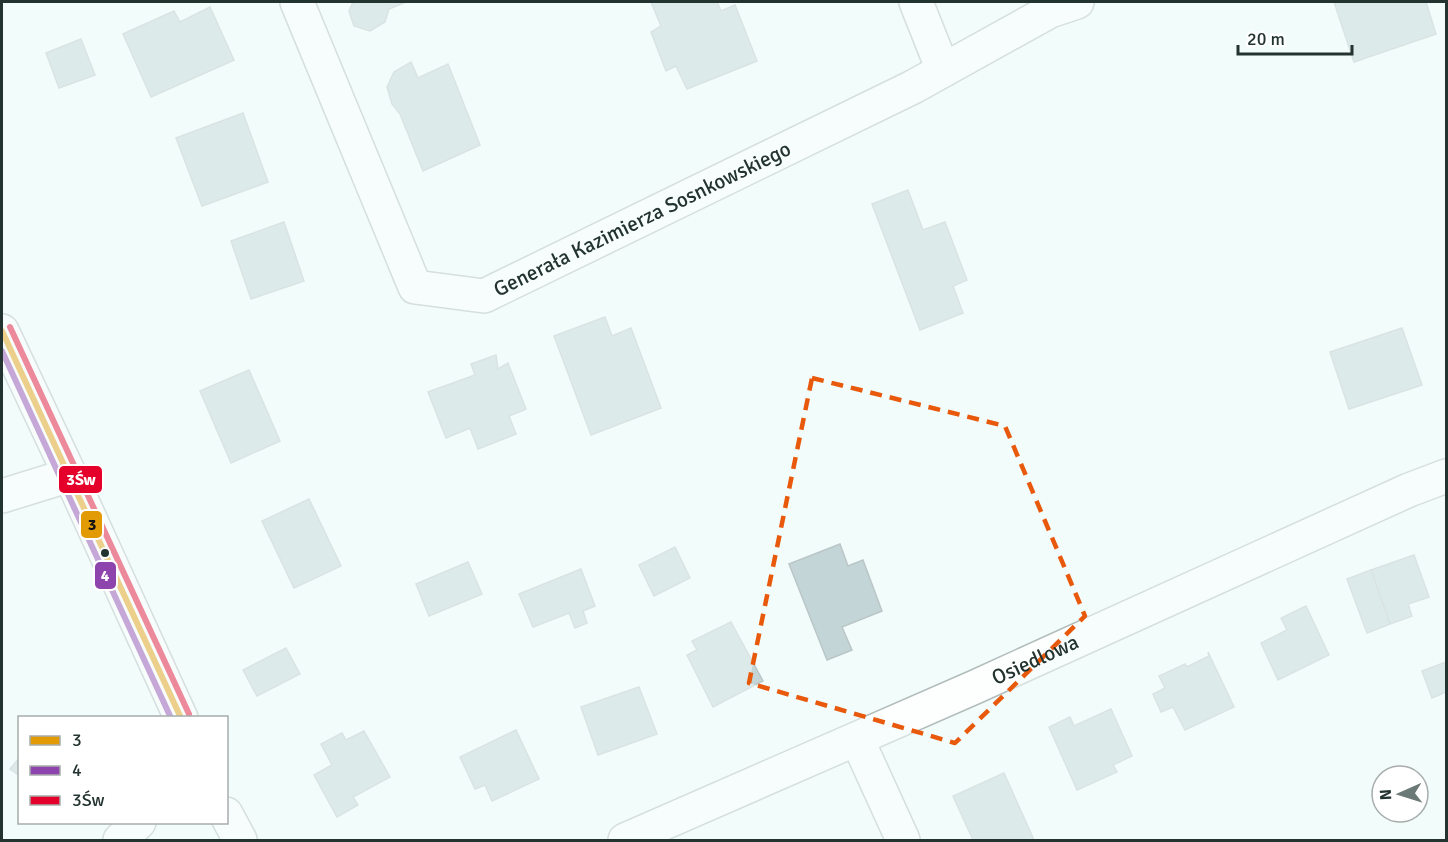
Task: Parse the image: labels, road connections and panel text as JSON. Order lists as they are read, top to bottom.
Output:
{
  "streets": {
    "street": ["Generała Kazimierza Sosnkowskiego", "Osiedlowa"]
  },
  "lines": ["transit line 3Św", "transit line 3", "transit line 4"],
  "legend": ["3", "4", "3Św"],
  "scale_bar": "20 m",
  "north": "left"
}
